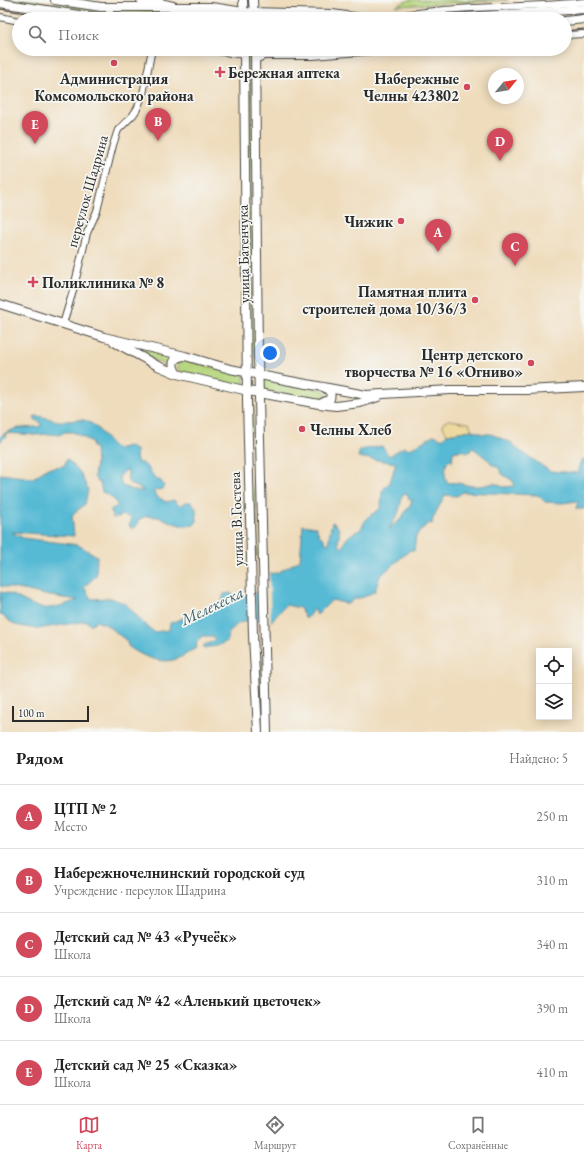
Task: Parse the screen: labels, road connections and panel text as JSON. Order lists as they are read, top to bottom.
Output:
{
  "streets": {
    "main road": ["улица Батенчука", "улица В.Гостева"],
    "street": ["переулок Шадрина"]
  },
  "crossings": [
    ["улица Батенчука", "улица В.Гостева"]
  ],
  "water": ["Мелекеска"],
  "places": {
    "other": [
      "Администрация Комсомольского района",
      "Набережные Челны 423802",
      "Чижик",
      "Памятная плита строителей дома 10/36/3",
      "Центр детского творчества № 16 «Огниво»",
      "Челны Хлеб"
    ],
    "health": ["Бережная аптека", "Поликлиника № 8"]
  },
  "scale_bar": "100 m",
  "north": "top right",
  "page": {
    "search": "Поиск",
    "pins": [
      "B",
      "E",
      "D",
      "A",
      "C"
    ],
    "scale": "100 m",
    "heading": ["Рядом", "Найдено: 5"],
    "list": [
      {
        "mark": "A",
        "name": "ЦТП № 2",
        "note": "Место",
        "value": "250 m"
      },
      {
        "mark": "B",
        "name": "Набережночелнинский городской суд",
        "note": "Учреждение · переулок Шадрина",
        "value": "310 m"
      },
      {
        "mark": "C",
        "name": "Детский сад № 43 «Ручеёк»",
        "note": "Школа",
        "value": "340 m"
      },
      {
        "mark": "D",
        "name": "Детский сад № 42 «Аленький цветочек»",
        "note": "Школа",
        "value": "390 m"
      },
      {
        "mark": "E",
        "name": "Детский сад № 25 «Сказка»",
        "note": "Школа",
        "value": "410 m"
      }
    ],
    "nav": ["Карта", "Маршрут", "Сохранённые"]
  }
}
